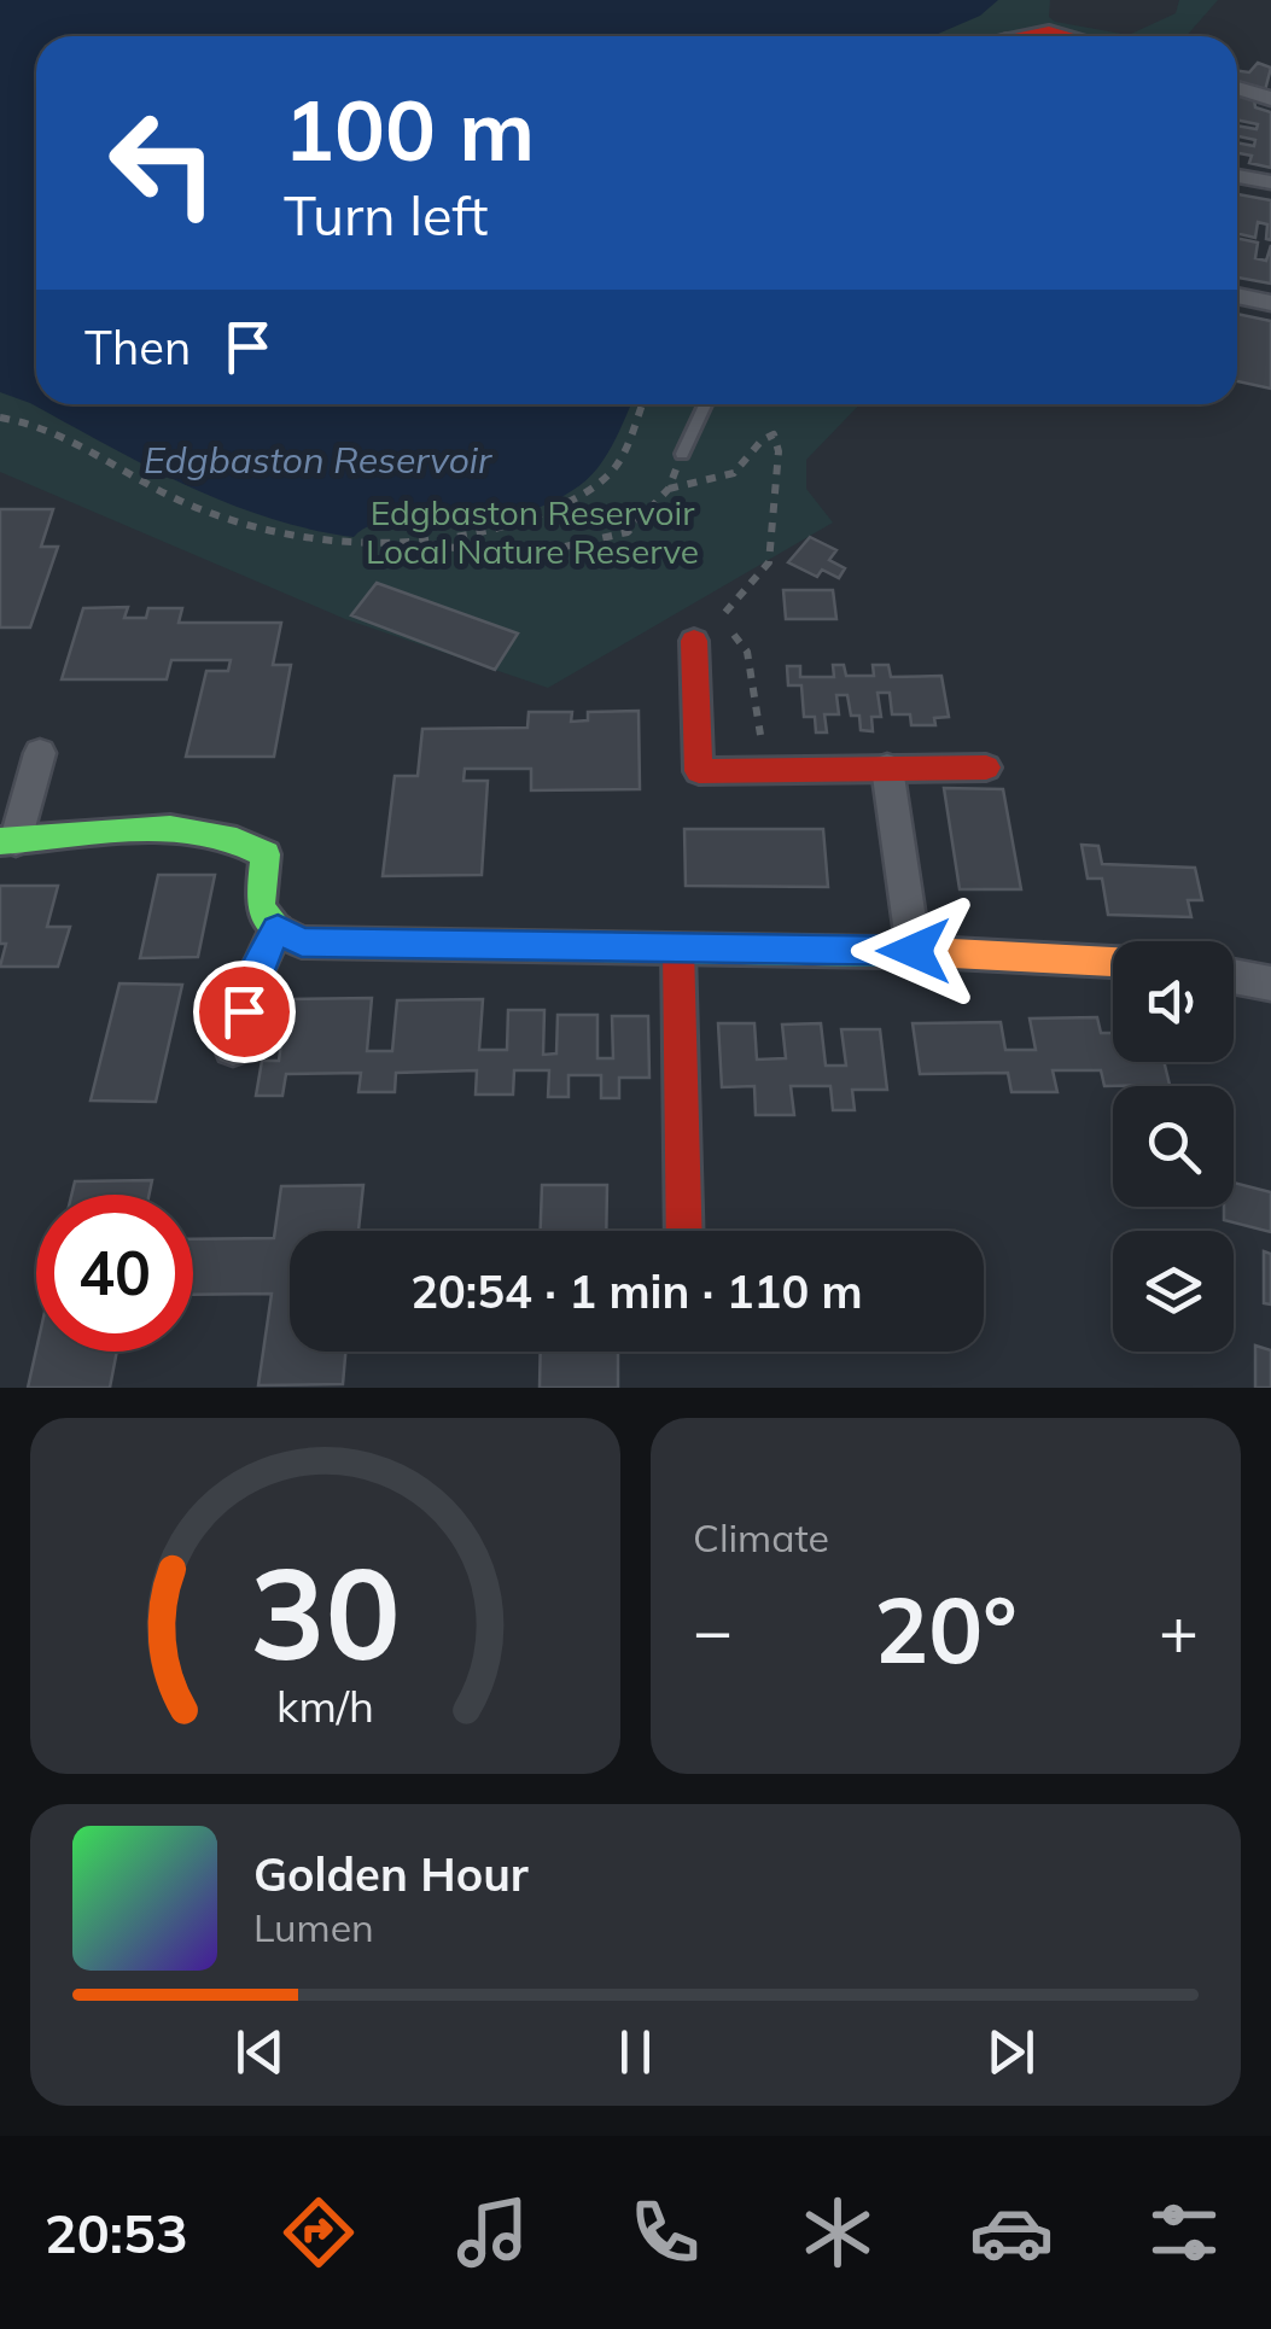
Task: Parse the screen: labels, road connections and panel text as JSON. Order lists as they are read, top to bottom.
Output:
{
  "water": ["Edgbaston Reservoir"],
  "parks": ["Edgbaston Reservoir Local Nature Reserve"],
  "page": {
    "turn": ["100 m", "Turn left"],
    "then": "Then",
    "limit": "40",
    "trip": "20:54 · 1 min · 110 m",
    "tile": "Climate",
    "heat": ["−", "20°", "+"],
    "song": ["Golden Hour", "Lumen"],
    "tabs": "20:53",
    "gauge": ["30", "km/h"]
  }
}
